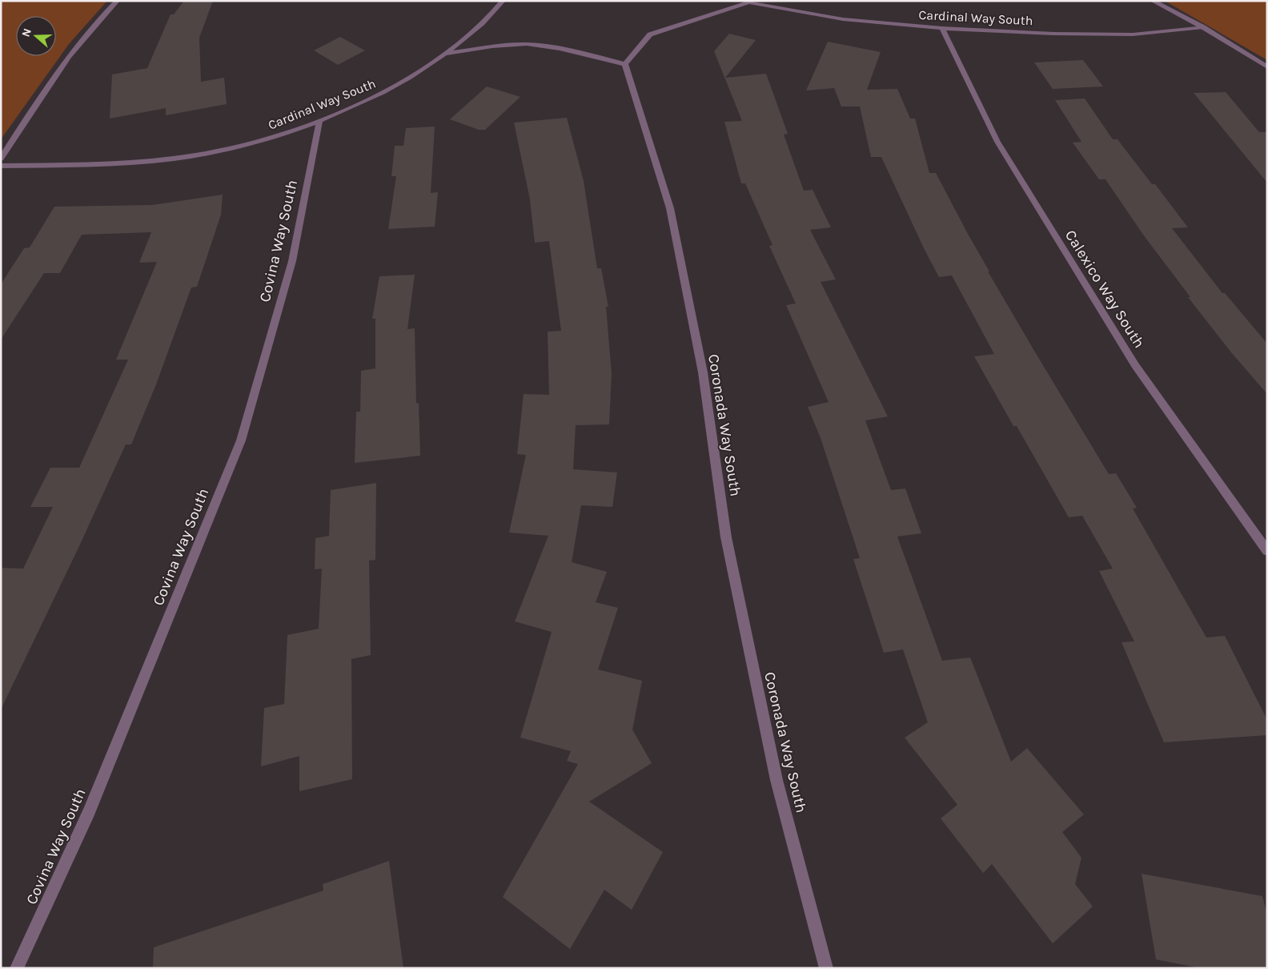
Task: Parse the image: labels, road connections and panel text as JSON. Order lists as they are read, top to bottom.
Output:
{
  "streets": {
    "street": [
      "Cardinal Way South",
      "Covina Way South",
      "Calexico Way South",
      "Coronada Way South"
    ]
  },
  "crossings": [
    ["Cardinal Way South", "Covina Way South"],
    ["Cardinal Way South", "Calexico Way South"],
    ["Cardinal Way South", "Coronada Way South"]
  ],
  "north": "left"
}
